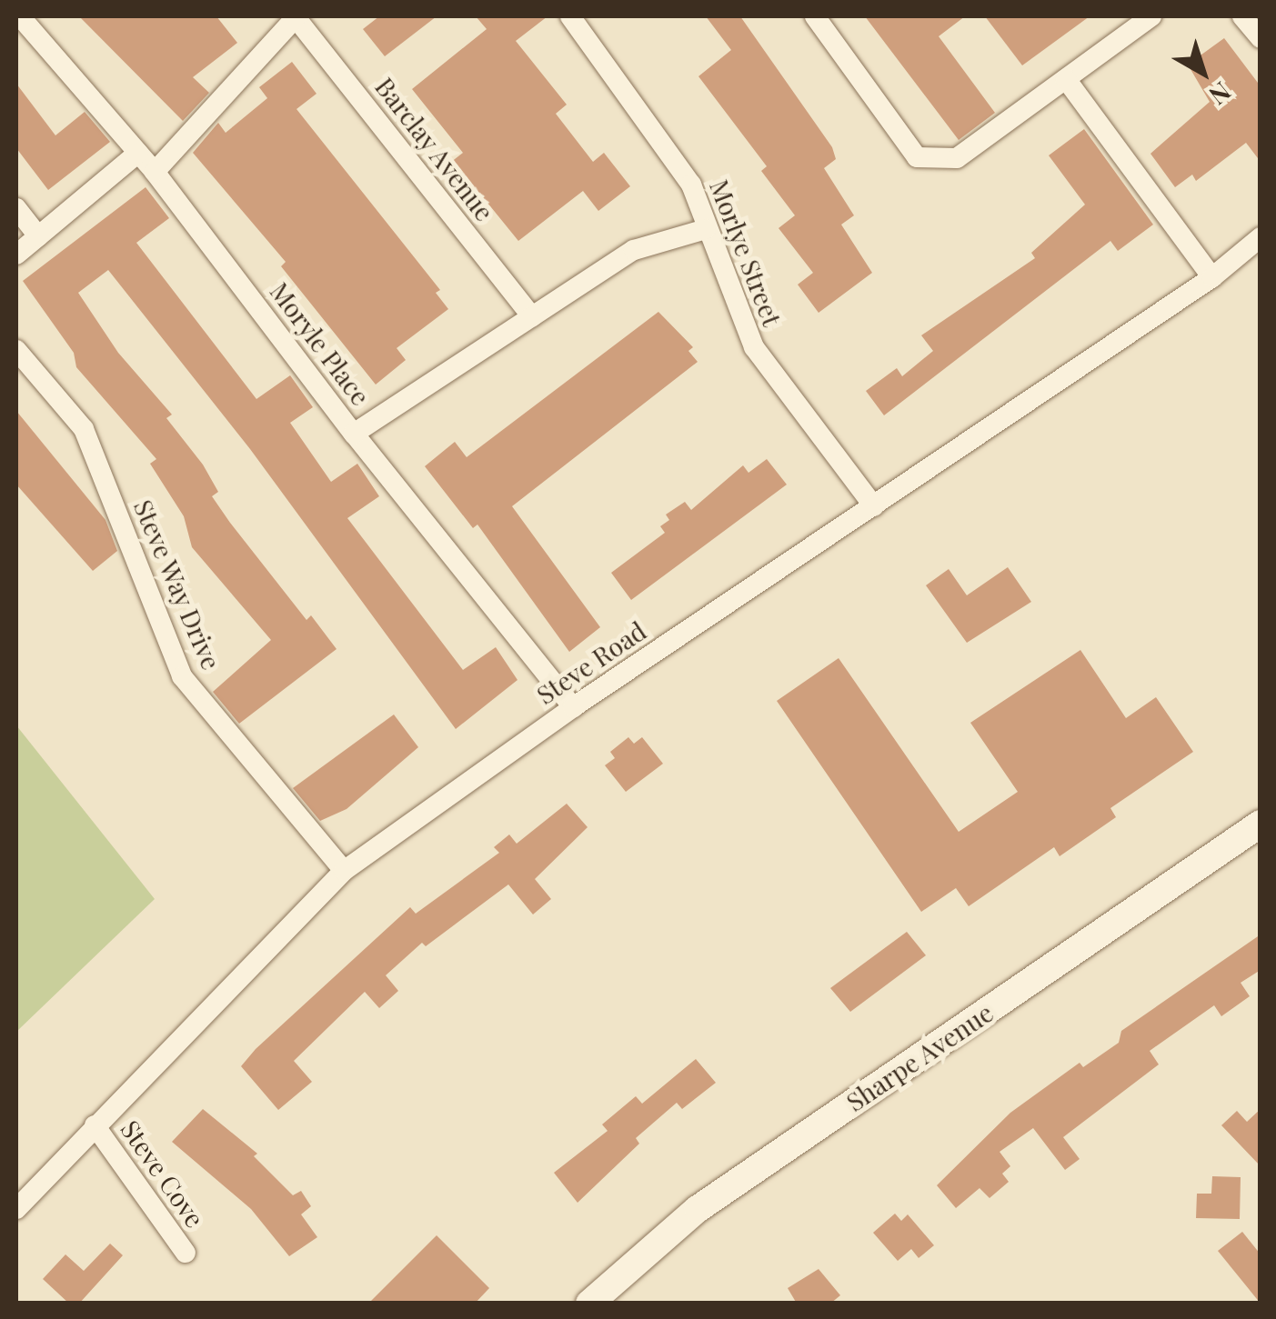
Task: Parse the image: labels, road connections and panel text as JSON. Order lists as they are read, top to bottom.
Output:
{
  "streets": {
    "street": [
      "Barclay Avenue",
      "Morlye Street",
      "Moryle Place",
      "Steve Way Drive",
      "Steve Road",
      "Sharpe Avenue",
      "Steve Cove"
    ]
  },
  "crossings": [
    ["Morlye Street", "Steve Road"],
    ["Moryle Place", "Steve Road"],
    ["Steve Way Drive", "Steve Road"],
    ["Steve Road", "Steve Cove"]
  ],
  "north": "bottom right"
}
